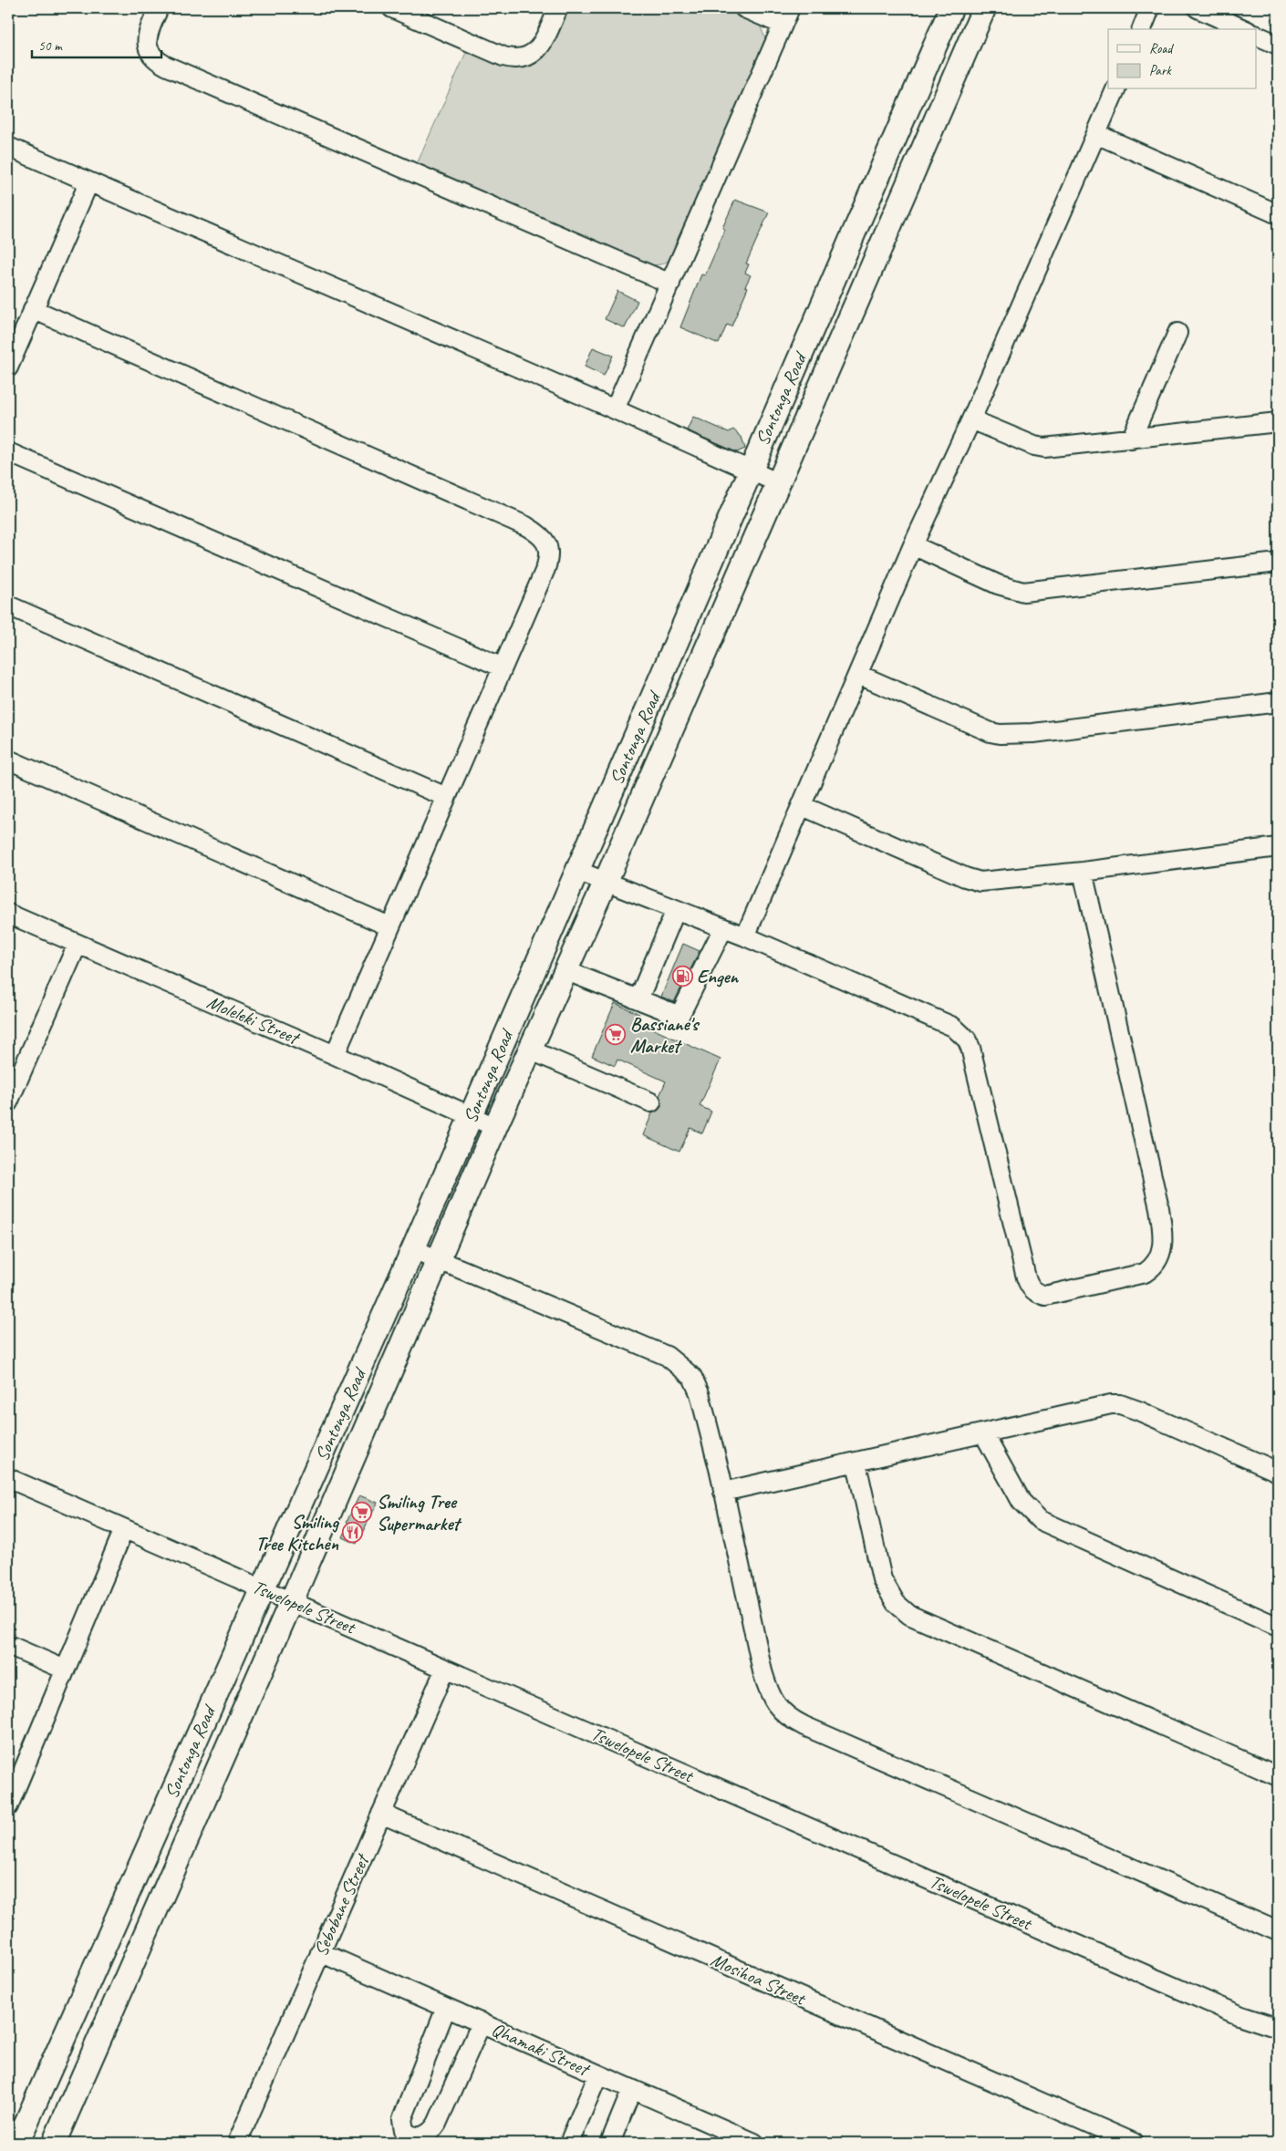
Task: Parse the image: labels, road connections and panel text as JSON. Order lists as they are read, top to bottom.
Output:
{
  "streets": {
    "main road": ["Sontonga Road"],
    "street": [
      "Moleleki Street",
      "Tswelopele Street",
      "Sebobane Street",
      "Mosihoa Street",
      "Qhamaki Street"
    ]
  },
  "crossings": [
    ["Sontonga Road", "Moleleki Street"],
    ["Sontonga Road", "Tswelopele Street"],
    ["Tswelopele Street", "Sebobane Street"],
    ["Sebobane Street", "Mosihoa Street"],
    ["Sebobane Street", "Qhamaki Street"]
  ],
  "places": {
    "fuel station": ["Engen"],
    "supermarket": ["Bassiane's Market", "Smiling Tree Supermarket"],
    "restaurant": ["Smiling Tree Kitchen"]
  },
  "legend": ["Road", "Park"],
  "scale_bar": "50 m"
}
